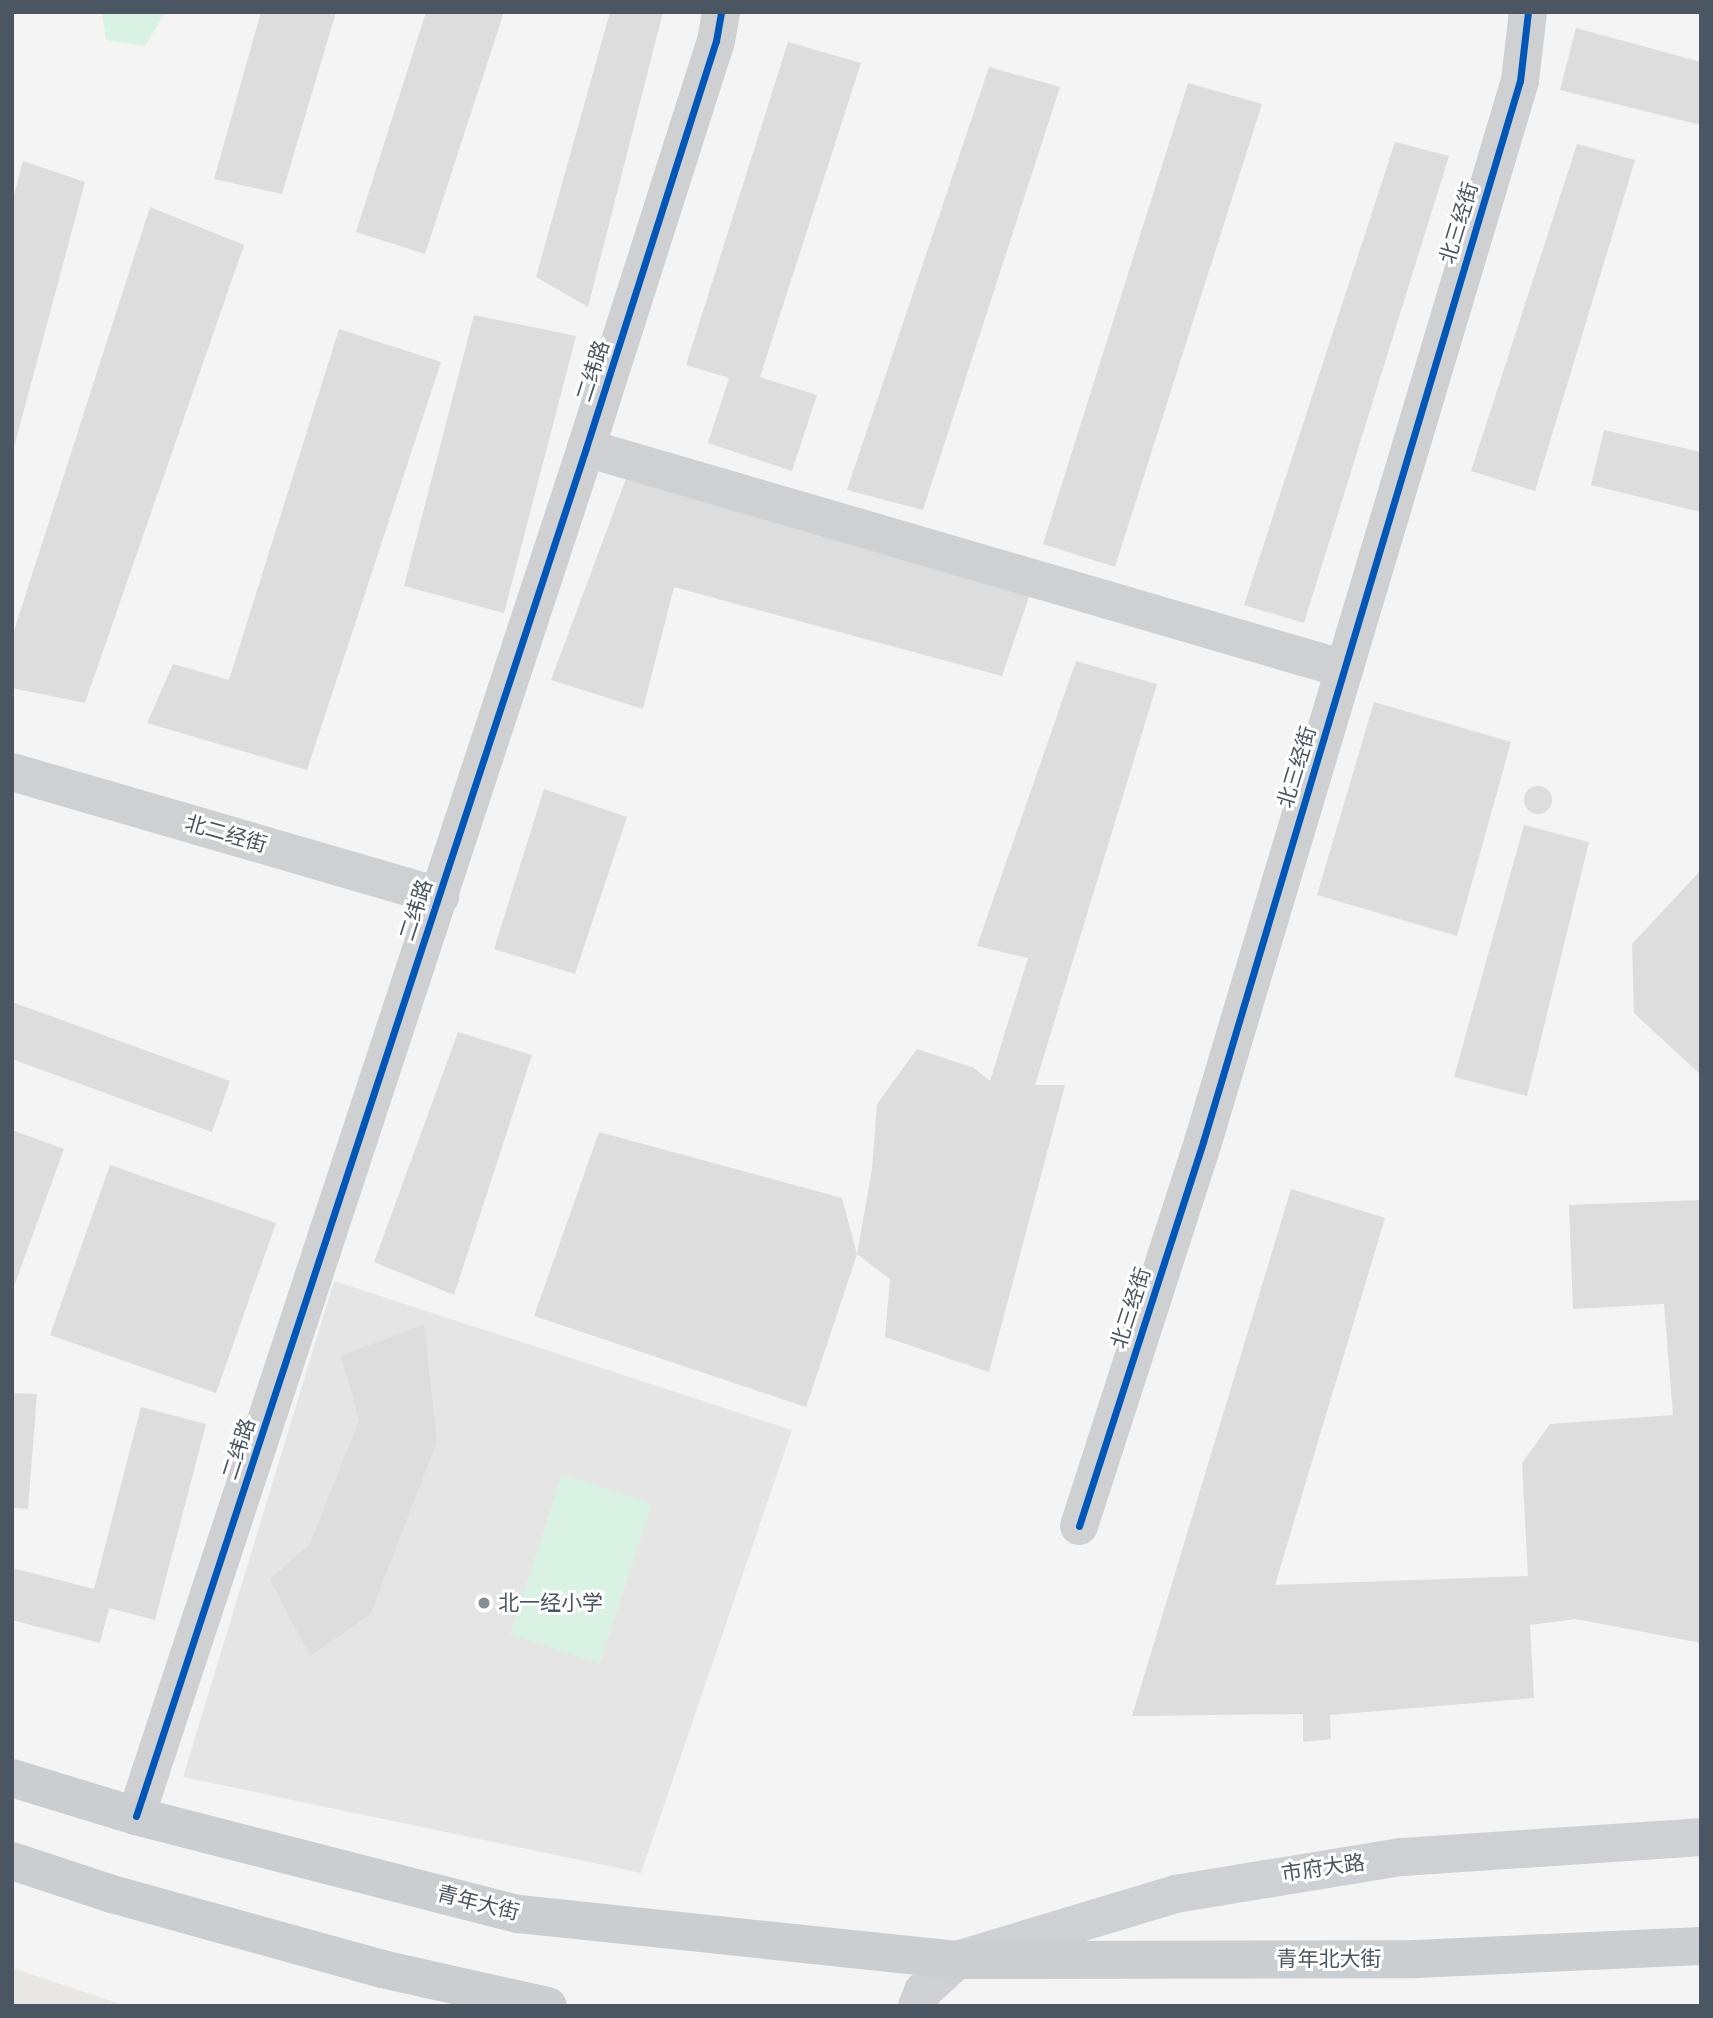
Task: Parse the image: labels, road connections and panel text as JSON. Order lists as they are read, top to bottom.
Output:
{
  "streets": {
    "main road": ["市府大路", "青年大街", "青年北大街"],
    "street": ["北三经街", "二纬路", "北二经街"]
  },
  "crossings": [
    ["二纬路", "北二经街"],
    ["二纬路", "青年大街"],
    ["市府大路", "青年大街"],
    ["市府大路", "青年北大街"],
    ["青年大街", "青年北大街"]
  ],
  "places": ["北一经小学"]
}
